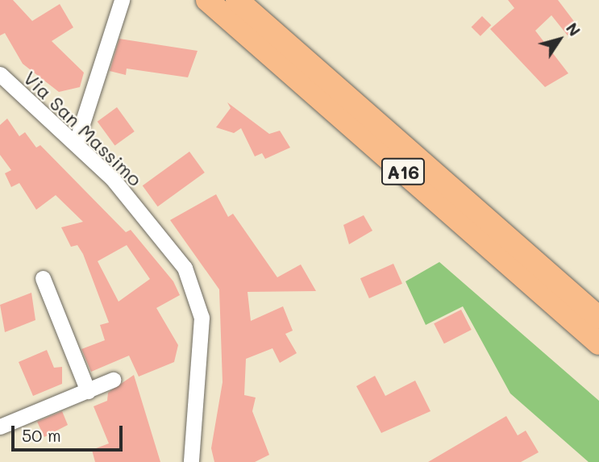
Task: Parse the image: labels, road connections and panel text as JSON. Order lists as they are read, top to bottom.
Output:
{
  "streets": {
    "highway": ["A16"],
    "street": ["Via San Massimo"]
  },
  "scale_bar": "50 m",
  "north": "top right"
}
